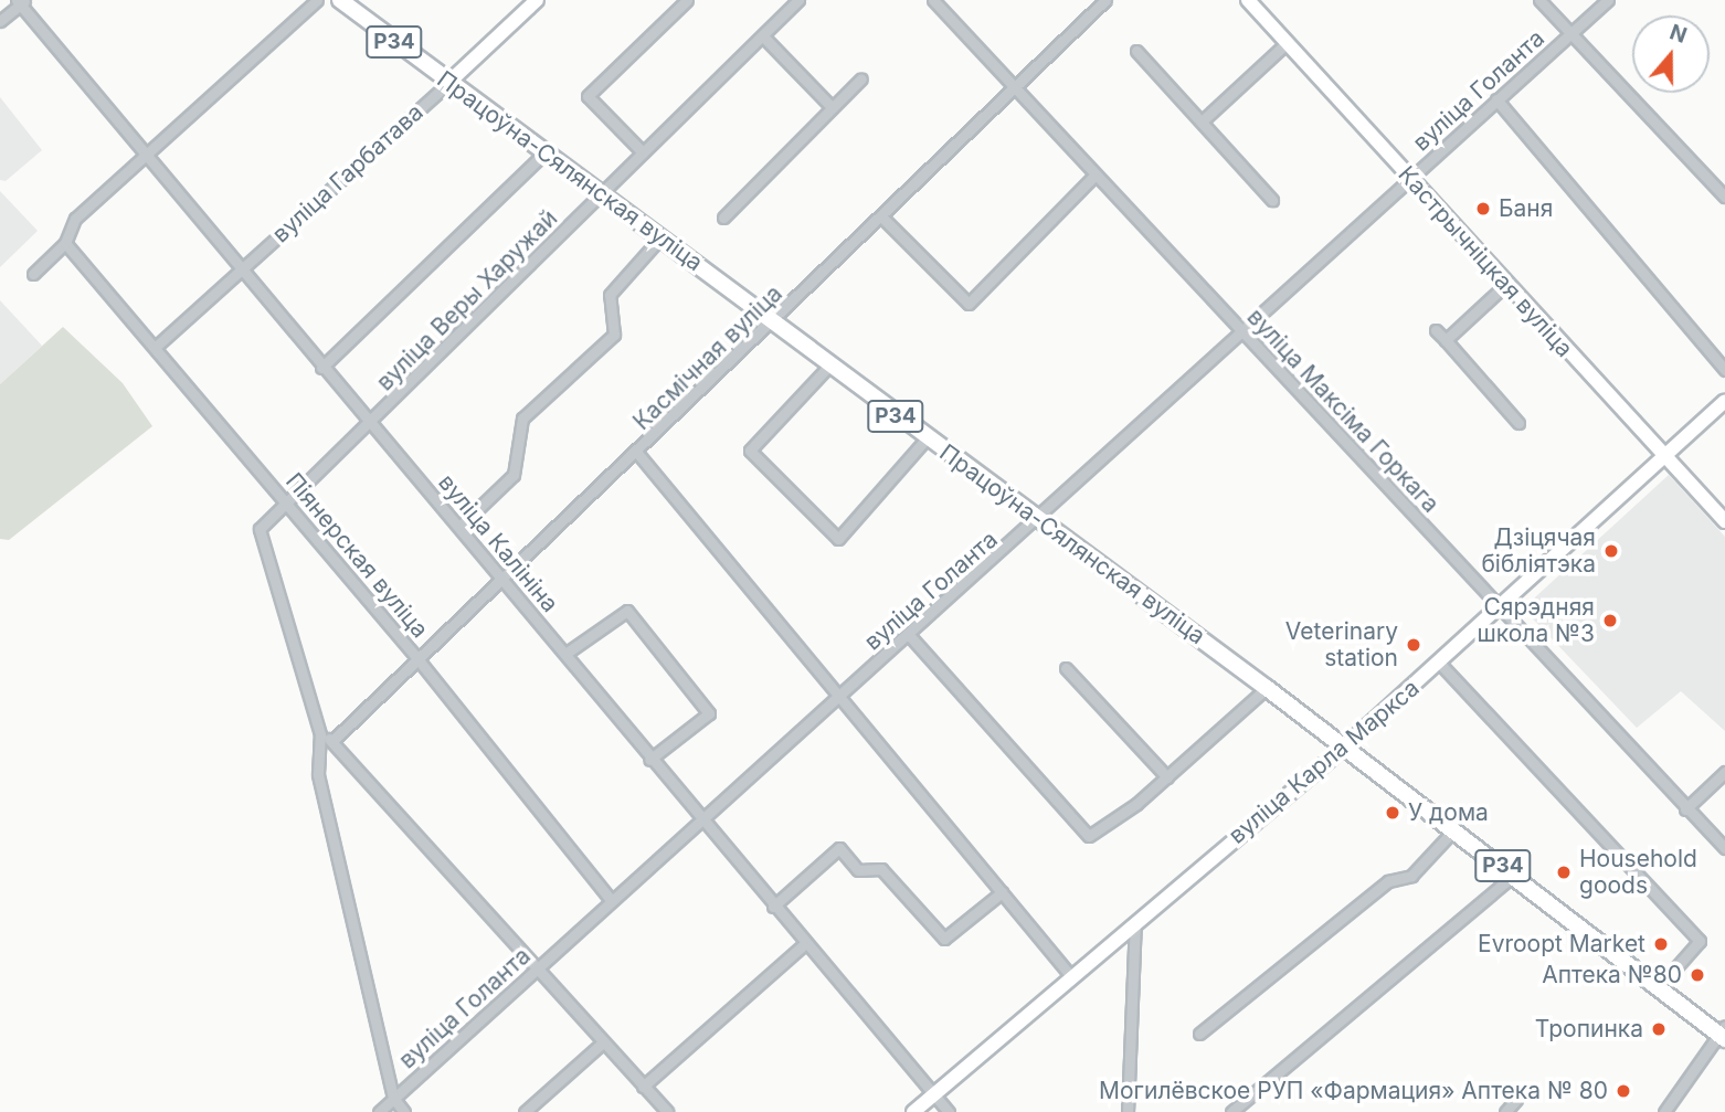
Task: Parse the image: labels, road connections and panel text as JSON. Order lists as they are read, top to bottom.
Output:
{
  "streets": {
    "main road": ["Р34", "Працоўна-Сялянская вуліца"],
    "street": [
      "вуліца Голанта",
      "вуліца Гарбатава",
      "Кастрычніцкая вуліца",
      "вуліца Веры Харужай",
      "Касмічная вуліца",
      "вуліца Максіма Горкага",
      "вуліца Калініна",
      "Піянерская вуліца",
      "вуліца Карла Маркса"
    ]
  },
  "crossings": [
    ["вуліца Голанта", "Працоўна-Сялянская вуліца"],
    ["вуліца Голанта", "Кастрычніцкая вуліца"],
    ["вуліца Голанта", "вуліца Максіма Горкага"],
    ["вуліца Голанта", "вуліца Калініна"],
    ["вуліца Голанта", "Піянерская вуліца"],
    ["Працоўна-Сялянская вуліца", "вуліца Гарбатава"],
    ["Працоўна-Сялянская вуліца", "вуліца Веры Харужай"],
    ["Працоўна-Сялянская вуліца", "Касмічная вуліца"],
    ["Працоўна-Сялянская вуліца", "вуліца Карла Маркса"],
    ["вуліца Гарбатава", "вуліца Калініна"],
    ["вуліца Гарбатава", "Піянерская вуліца"],
    ["Кастрычніцкая вуліца", "вуліца Карла Маркса"],
    ["вуліца Веры Харужай", "вуліца Калініна"],
    ["вуліца Веры Харужай", "Піянерская вуліца"],
    ["Касмічная вуліца", "вуліца Максіма Горкага"],
    ["Касмічная вуліца", "вуліца Калініна"],
    ["Касмічная вуліца", "Піянерская вуліца"],
    ["вуліца Максіма Горкага", "вуліца Карла Маркса"],
    ["вуліца Калініна", "вуліца Карла Маркса"]
  ],
  "places": [
    "Баня",
    "Дзіцячая бібліятэка",
    "Сярэдняя школа №3",
    "Veterinary station",
    "У дома",
    "Household goods",
    "Evroopt Market",
    "Аптека №80",
    "Тропинка",
    "Могилёвское РУП «Фармация» Аптека № 80"
  ],
  "north": "top"
}
